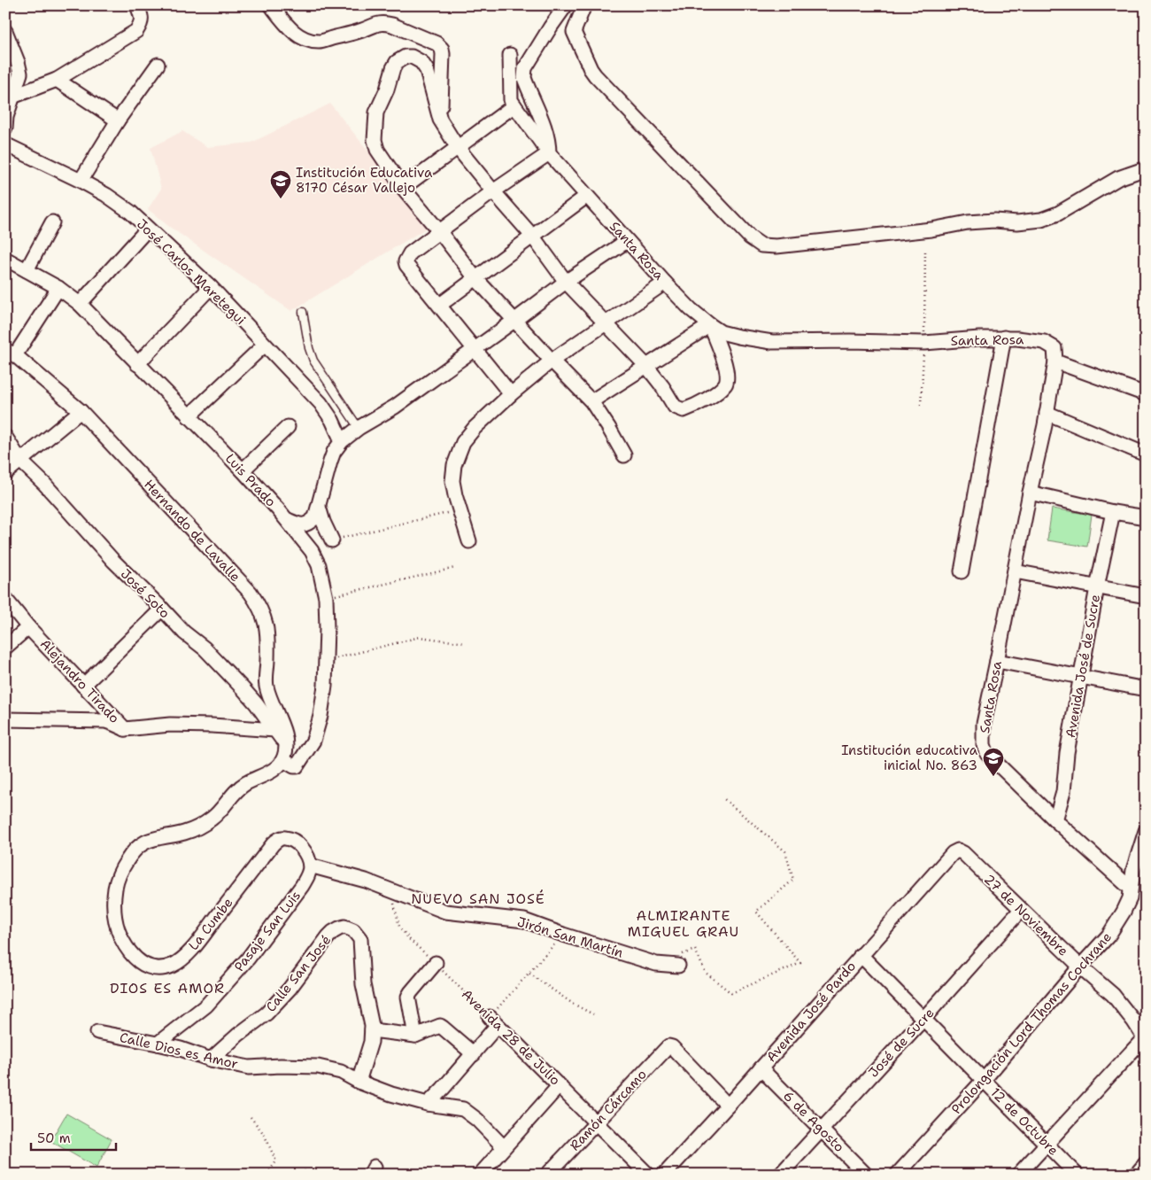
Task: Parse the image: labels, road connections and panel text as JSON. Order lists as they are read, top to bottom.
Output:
{
  "streets": {
    "street": [
      "Santa Rosa",
      "José Carlos Maretegui",
      "Luis Prado",
      "Hernando de Lavalle",
      "José Soto",
      "Avenida José de Sucre",
      "Alejandro Tirado",
      "27 de Noviembre",
      "La Cumbe",
      "Pasaje San Luis",
      "Jirón San Martín",
      "Calle San José",
      "Avenida José Pardo",
      "Prolongación Lord Thomas Cochrane",
      "Avenida 28 de Julio",
      "José de Sucre",
      "Calle Dios es Amor",
      "Ramón Cárcamo",
      "6 de Agosto",
      "12 de Octubre"
    ]
  },
  "crossings": [
    ["Santa Rosa", "Avenida José de Sucre"],
    ["Santa Rosa", "Prolongación Lord Thomas Cochrane"],
    ["Luis Prado", "Hernando de Lavalle"],
    ["Luis Prado", "José Soto"],
    ["Luis Prado", "La Cumbe"],
    ["Hernando de Lavalle", "José Soto"],
    ["Hernando de Lavalle", "La Cumbe"],
    ["José Soto", "Alejandro Tirado"],
    ["José Soto", "La Cumbe"],
    ["27 de Noviembre", "Avenida José Pardo"],
    ["27 de Noviembre", "Prolongación Lord Thomas Cochrane"],
    ["27 de Noviembre", "José de Sucre"],
    ["La Cumbe", "Pasaje San Luis"],
    ["La Cumbe", "Jirón San Martín"],
    ["Pasaje San Luis", "Jirón San Martín"],
    ["Pasaje San Luis", "Calle Dios es Amor"],
    ["Jirón San Martín", "Avenida 28 de Julio"],
    ["Calle San José", "Calle Dios es Amor"],
    ["Avenida José Pardo", "Ramón Cárcamo"],
    ["Avenida José Pardo", "6 de Agosto"],
    ["Avenida José Pardo", "12 de Octubre"],
    ["Prolongación Lord Thomas Cochrane", "12 de Octubre"],
    ["Avenida 28 de Julio", "Ramón Cárcamo"],
    ["José de Sucre", "6 de Agosto"],
    ["José de Sucre", "12 de Octubre"]
  ],
  "districts": ["NUEVO SAN JOSÉ", "ALMIRANTE MIGUEL GRAU", "DIOS ES AMOR"],
  "places": {
    "school or university": ["Institución Educativa 8170 César Vallejo", "Institución educativa inicial No. 863"]
  },
  "scale_bar": "50 m"
}
